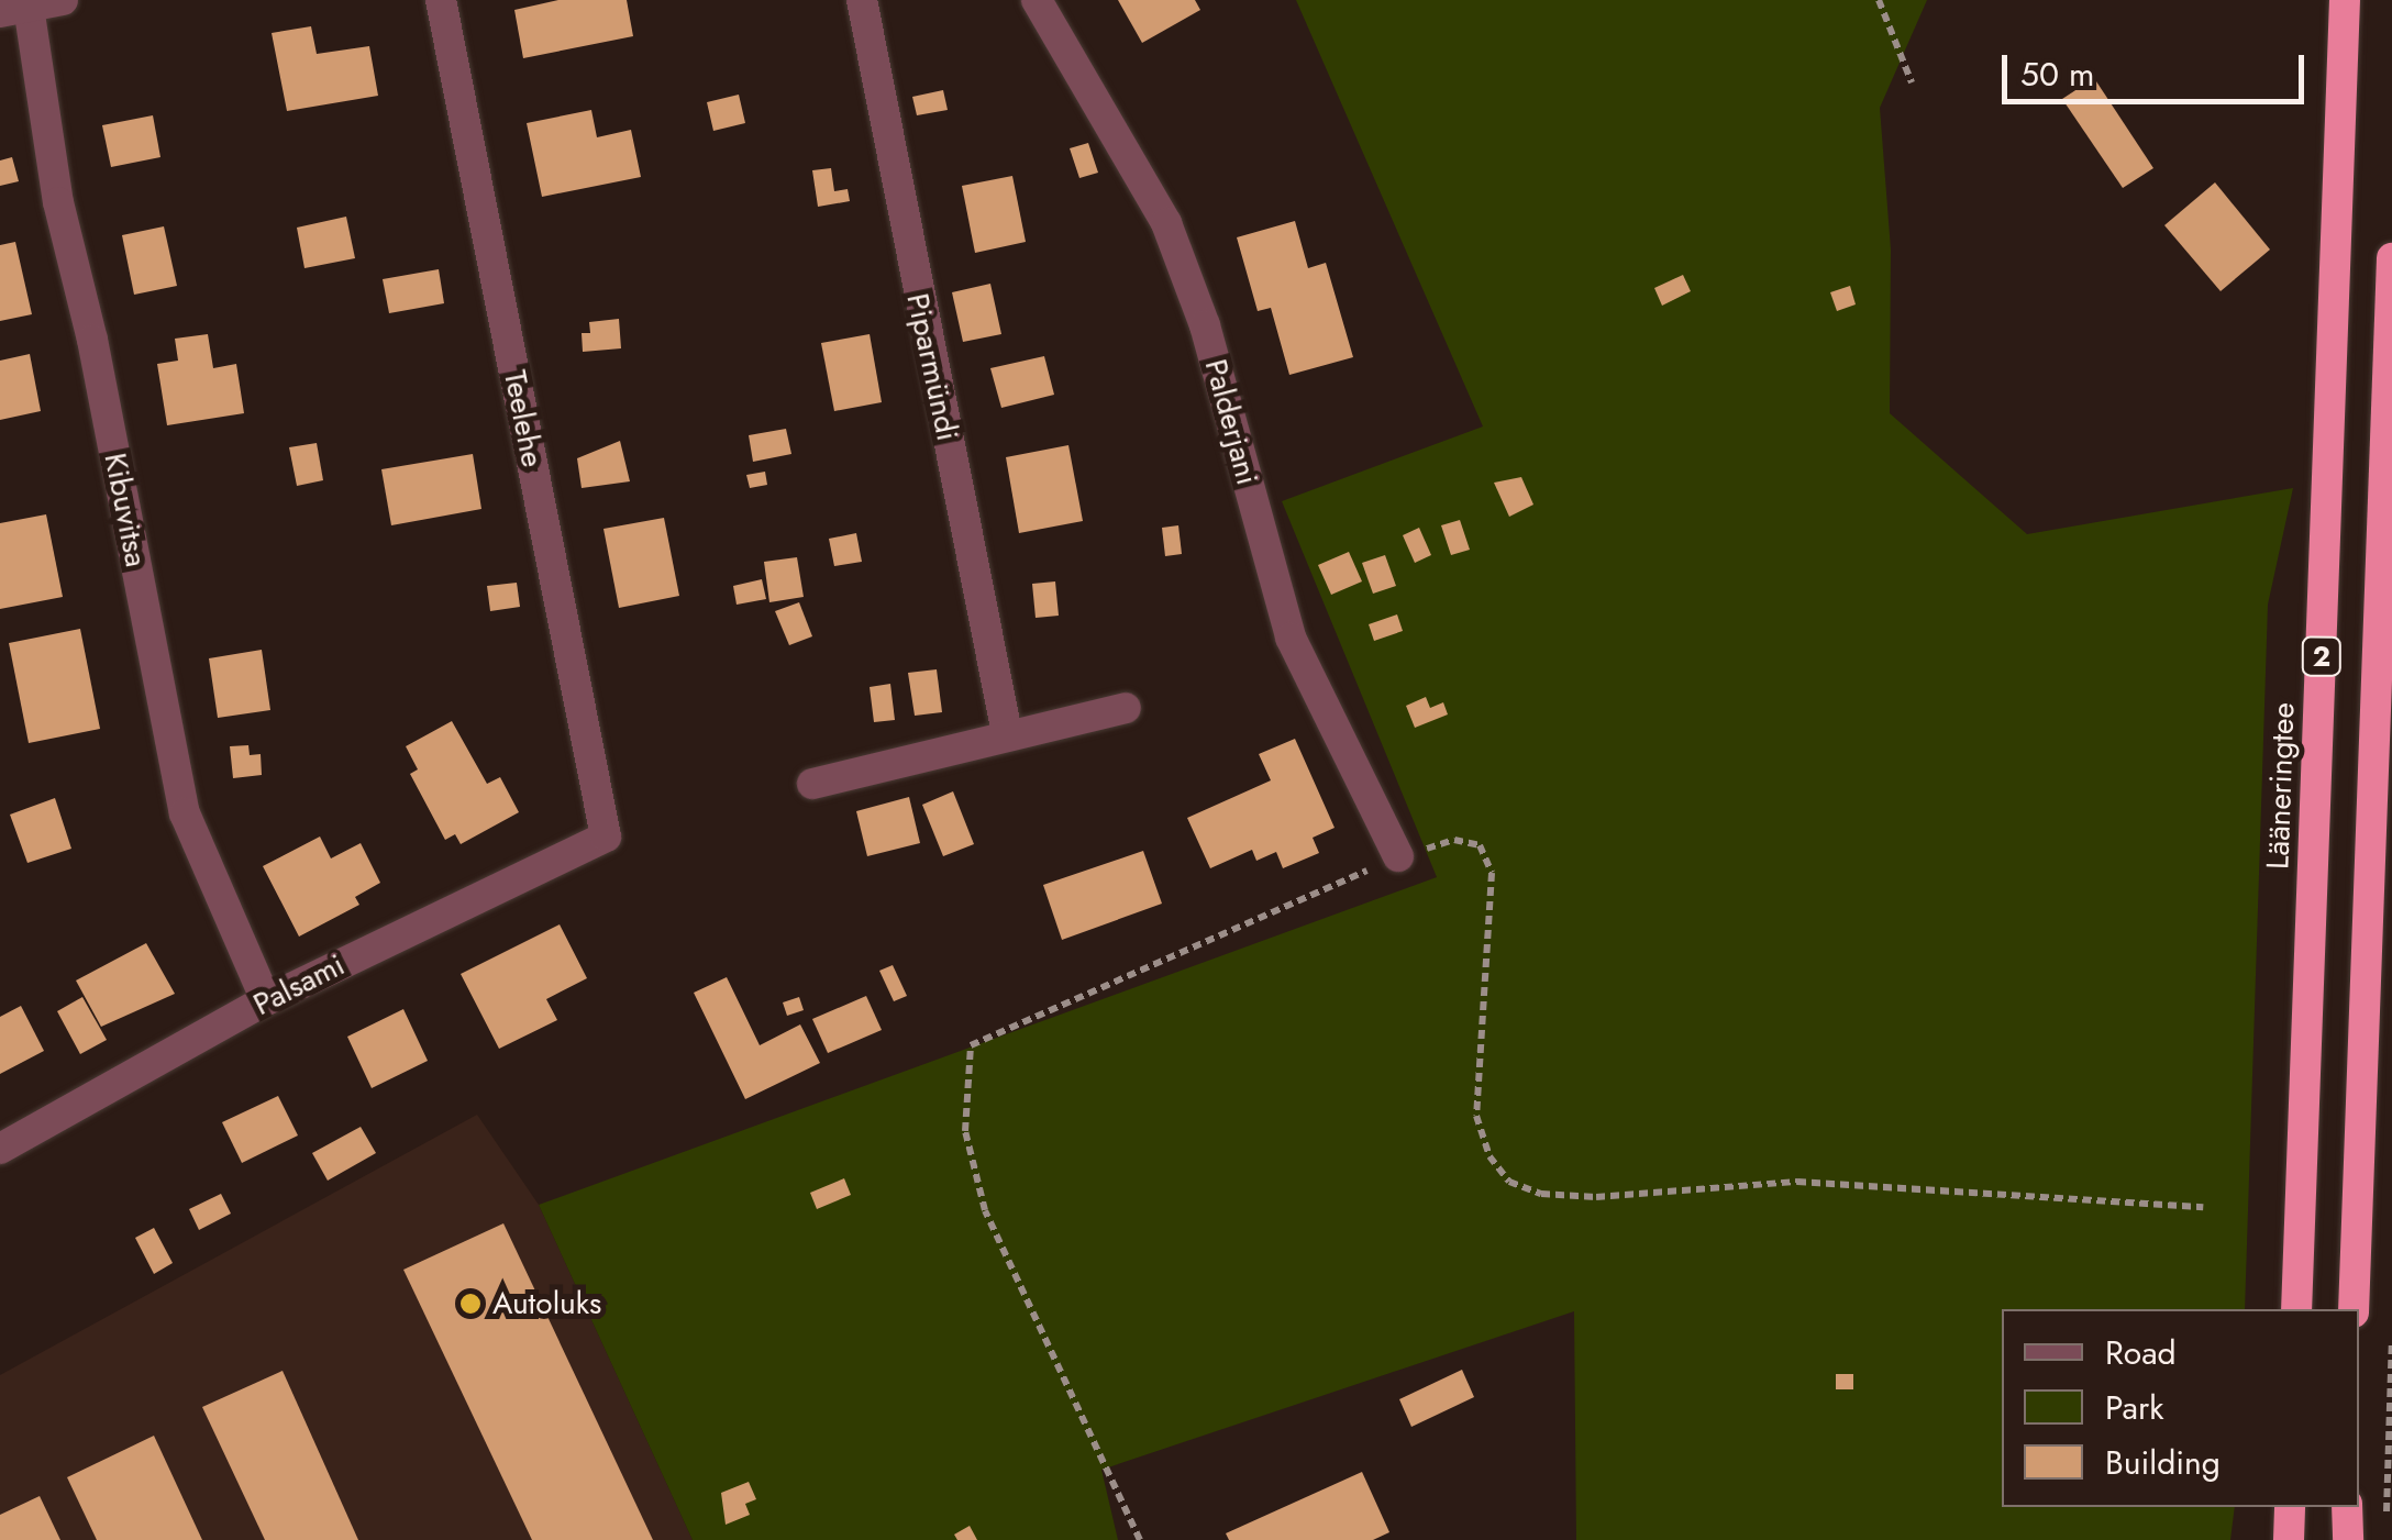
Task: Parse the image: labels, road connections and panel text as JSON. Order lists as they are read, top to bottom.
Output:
{
  "streets": {
    "highway": ["2", "Lääneringtee"],
    "street": [
      "Piparmündi",
      "Teelehe",
      "Palderjani",
      "Kibuvitsa",
      "Palsami"
    ]
  },
  "crossings": [
    ["Teelehe", "Palsami"],
    ["Kibuvitsa", "Palsami"]
  ],
  "places": ["Autoluks"],
  "legend": ["Road", "Park", "Building"],
  "scale_bar": "50 m"
}
